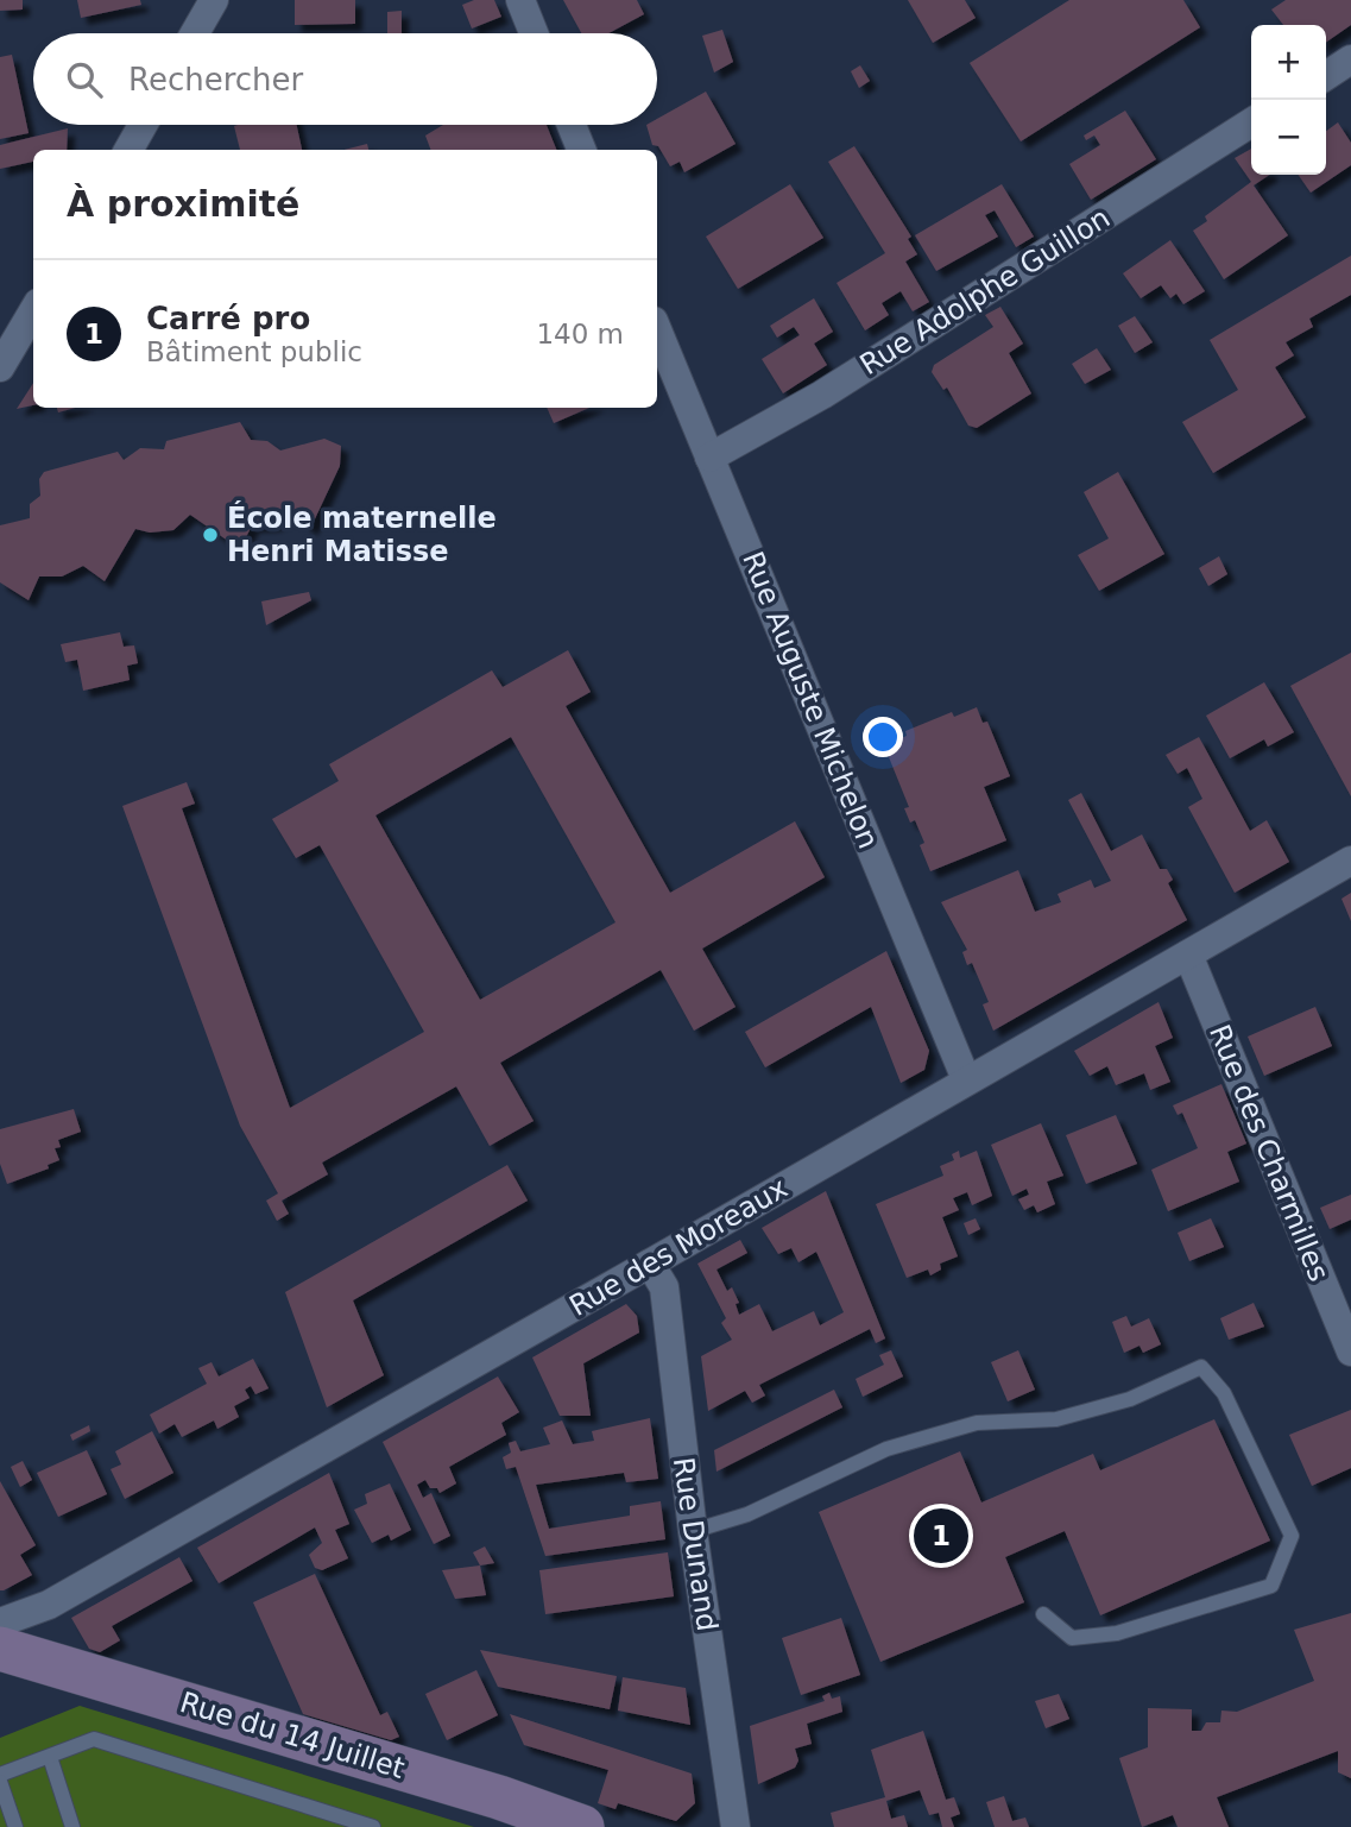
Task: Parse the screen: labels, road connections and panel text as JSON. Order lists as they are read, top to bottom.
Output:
{
  "streets": {
    "street": [
      "Rue Adolphe Guillon",
      "Rue Auguste Michelon",
      "Rue des Charmilles",
      "Rue des Moreaux",
      "Rue Dunand",
      "Rue du 14 Juillet"
    ]
  },
  "crossings": [
    ["Rue Adolphe Guillon", "Rue Auguste Michelon"],
    ["Rue Auguste Michelon", "Rue des Moreaux"],
    ["Rue des Charmilles", "Rue des Moreaux"],
    ["Rue des Moreaux", "Rue Dunand"]
  ],
  "places": ["École maternelle Henri Matisse"],
  "page": {
    "map_buttons": ["+", "−"],
    "search": "Rechercher",
    "heading": "À proximité",
    "list": [
      {
        "mark": "1",
        "name": "Carré pro",
        "note": "Bâtiment public",
        "value": "140 m"
      }
    ],
    "pins": "1"
  }
}
